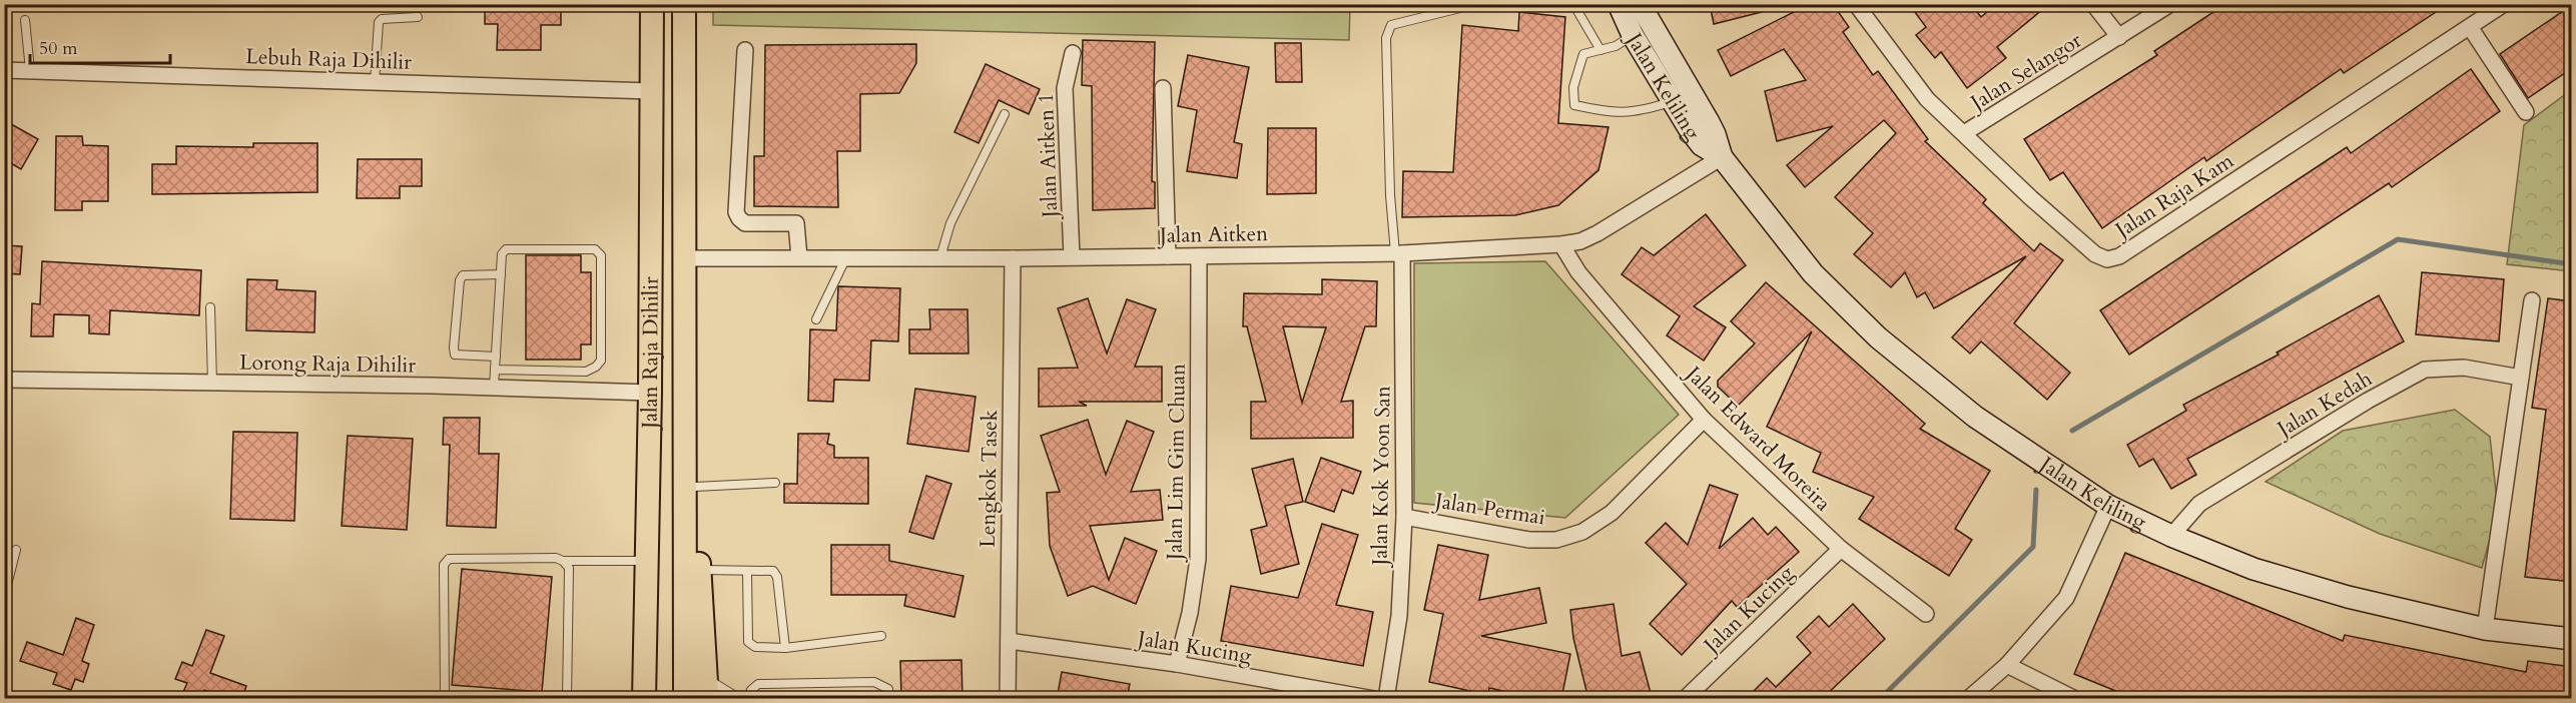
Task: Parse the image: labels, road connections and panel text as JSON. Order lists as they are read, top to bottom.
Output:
{
  "streets": {
    "main road": ["Jalan Keliling", "Jalan Raja Dihilir"],
    "street": [
      "Lebuh Raja Dihilir",
      "Jalan Selangor",
      "Jalan Aitken 1",
      "Jalan Raja Kam",
      "Jalan Aitken",
      "Lorong Raja Dihilir",
      "Jalan Kedah",
      "Jalan Edward Moreira",
      "Jalan Lim Gim Chuan",
      "Jalan Kok Yoon San",
      "Lengkok Tasek",
      "Jalan Permai",
      "Jalan Kucing"
    ]
  },
  "crossings": [
    ["Lebuh Raja Dihilir", "Jalan Raja Dihilir"],
    ["Jalan Selangor", "Jalan Raja Kam"],
    ["Jalan Keliling", "Jalan Aitken"],
    ["Jalan Keliling", "Jalan Kedah"],
    ["Jalan Aitken 1", "Jalan Aitken"],
    ["Jalan Aitken", "Jalan Raja Dihilir"],
    ["Jalan Aitken", "Jalan Edward Moreira"],
    ["Jalan Aitken", "Jalan Lim Gim Chuan"],
    ["Jalan Aitken", "Jalan Kok Yoon San"],
    ["Jalan Aitken", "Lengkok Tasek"],
    ["Jalan Raja Dihilir", "Lorong Raja Dihilir"],
    ["Jalan Edward Moreira", "Jalan Permai"],
    ["Jalan Edward Moreira", "Jalan Kucing"],
    ["Jalan Lim Gim Chuan", "Jalan Kucing"],
    ["Jalan Kok Yoon San", "Jalan Permai"],
    ["Lengkok Tasek", "Jalan Kucing"]
  ],
  "scale_bar": "50 m"
}
